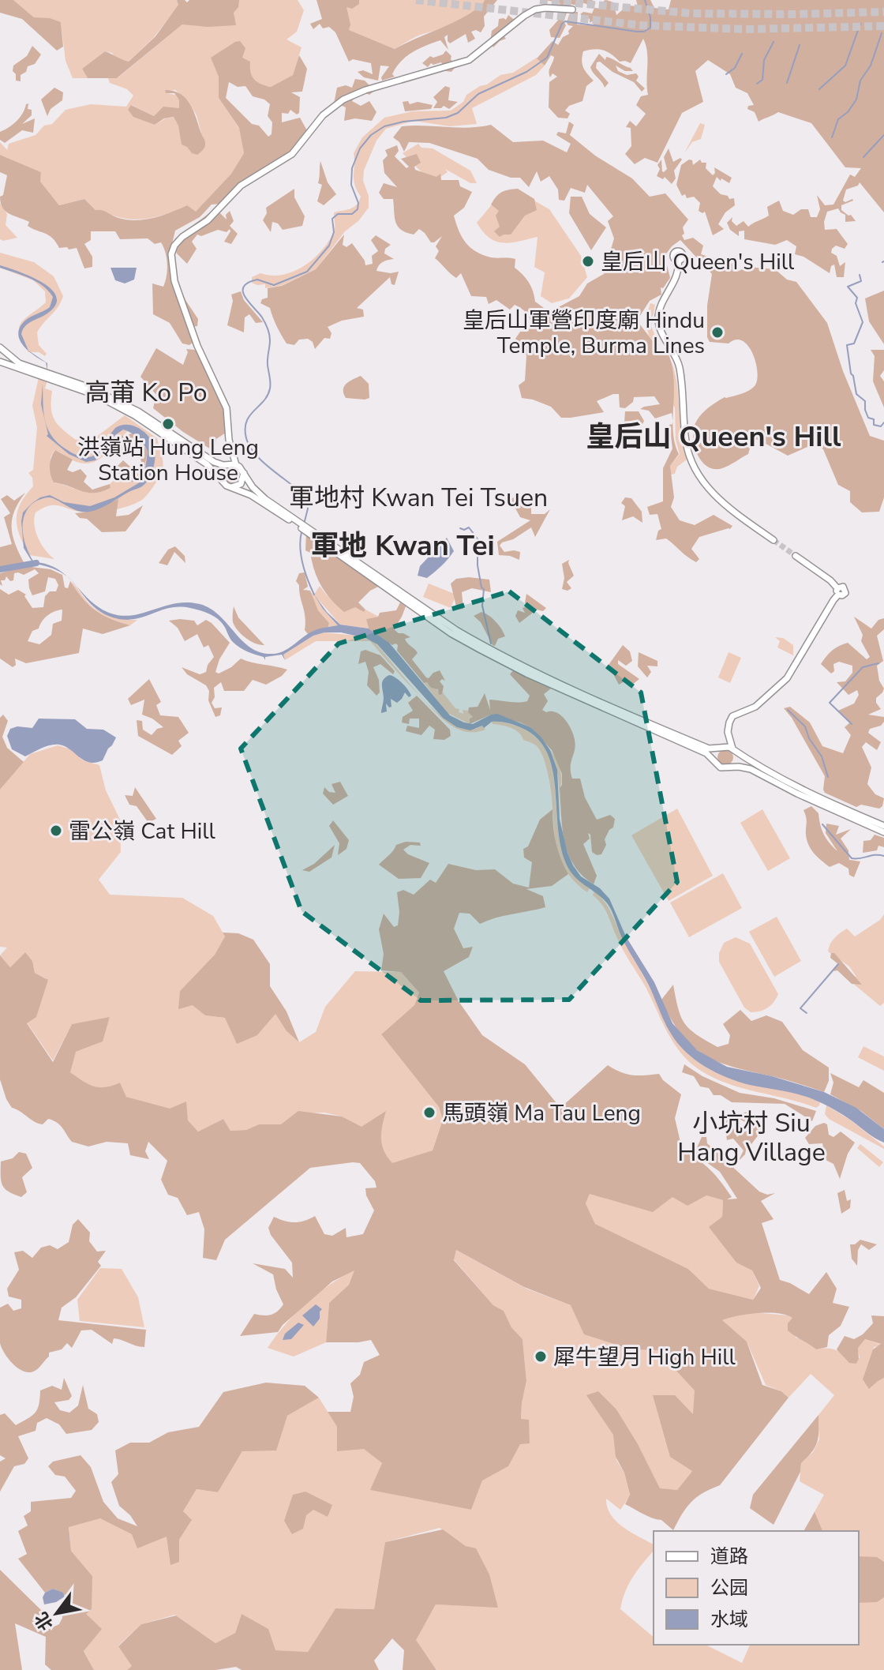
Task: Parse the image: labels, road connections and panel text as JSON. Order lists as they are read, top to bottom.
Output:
{
  "districts": [
    "高莆 Ko Po",
    "皇后山 Queen's Hill",
    "軍地村 Kwan Tei Tsuen",
    "軍地 Kwan Tei",
    "小坑村 Siu Hang Village"
  ],
  "places": [
    "皇后山 Queen's Hill",
    "皇后山軍營印度廟 Hindu Temple, Burma Lines",
    "洪嶺站 Hung Leng Station House",
    "雷公嶺 Cat Hill",
    "馬頭嶺 Ma Tau Leng",
    "犀牛望月 High Hill"
  ],
  "legend": ["道路", "公园", "水域"],
  "north": "bottom left"
}
